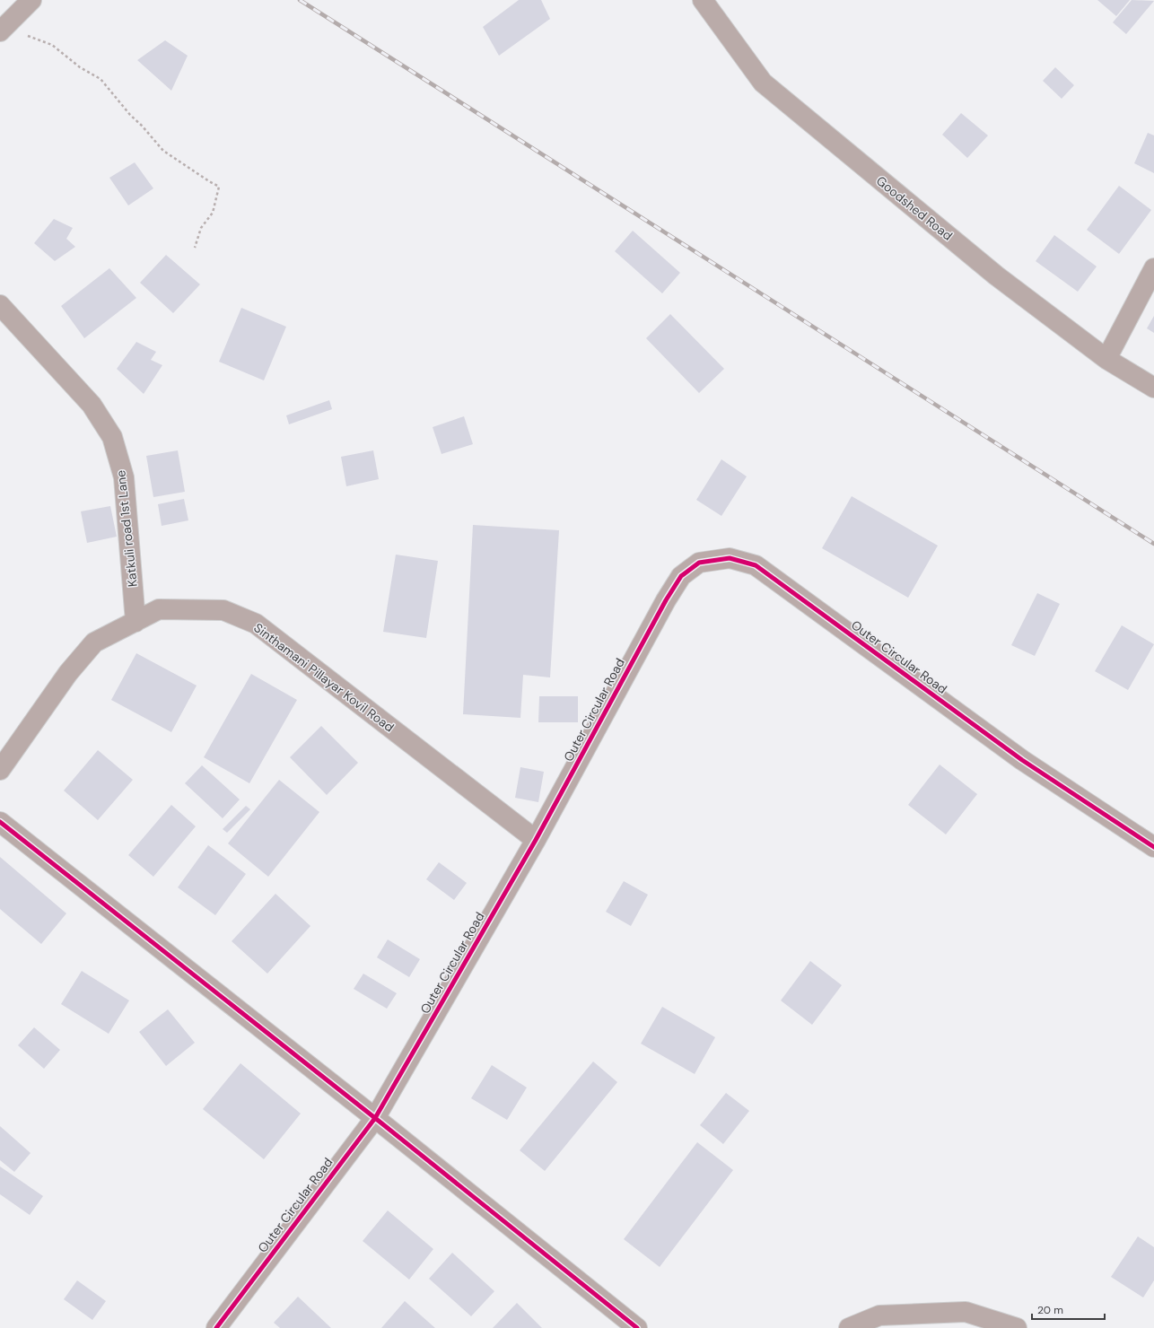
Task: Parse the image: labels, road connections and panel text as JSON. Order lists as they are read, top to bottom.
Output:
{
  "streets": {
    "street": [
      "Goodshed Road",
      "Katkuli road 1st Lane",
      "Outer Circular Road",
      "Sinthamani Pillayar Kovil Road"
    ]
  },
  "crossings": [
    ["Katkuli road 1st Lane", "Sinthamani Pillayar Kovil Road"],
    ["Outer Circular Road", "Sinthamani Pillayar Kovil Road"]
  ],
  "scale_bar": "20 m"
}
